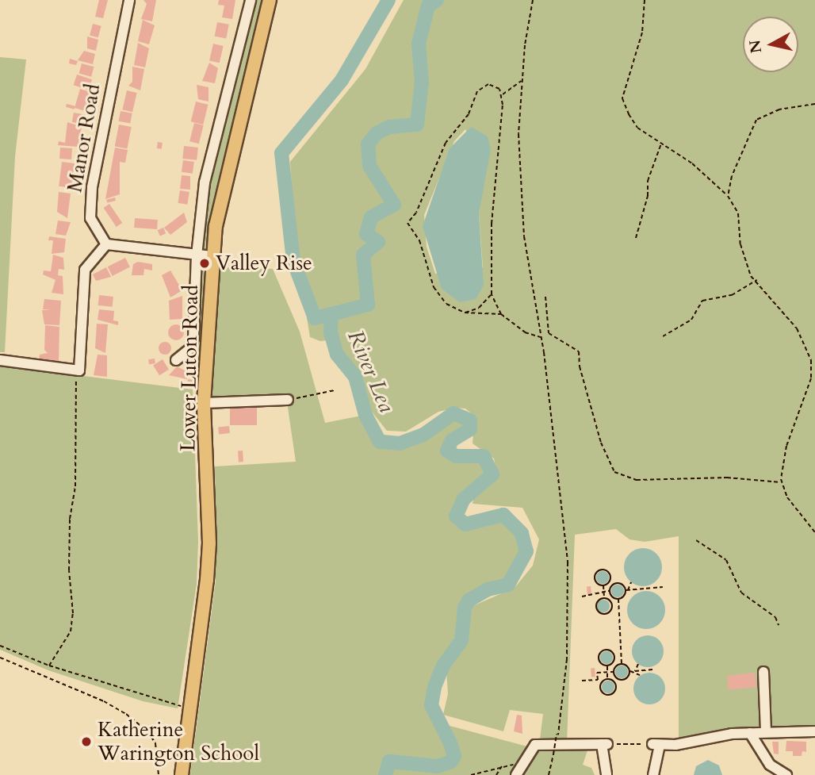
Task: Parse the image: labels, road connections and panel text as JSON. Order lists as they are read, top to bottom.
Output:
{
  "streets": {
    "main road": ["Lower Luton Road"],
    "street": ["Manor Road"]
  },
  "water": ["River Lea"],
  "places": ["Valley Rise", "Katherine Warington School"],
  "north": "left"
}
